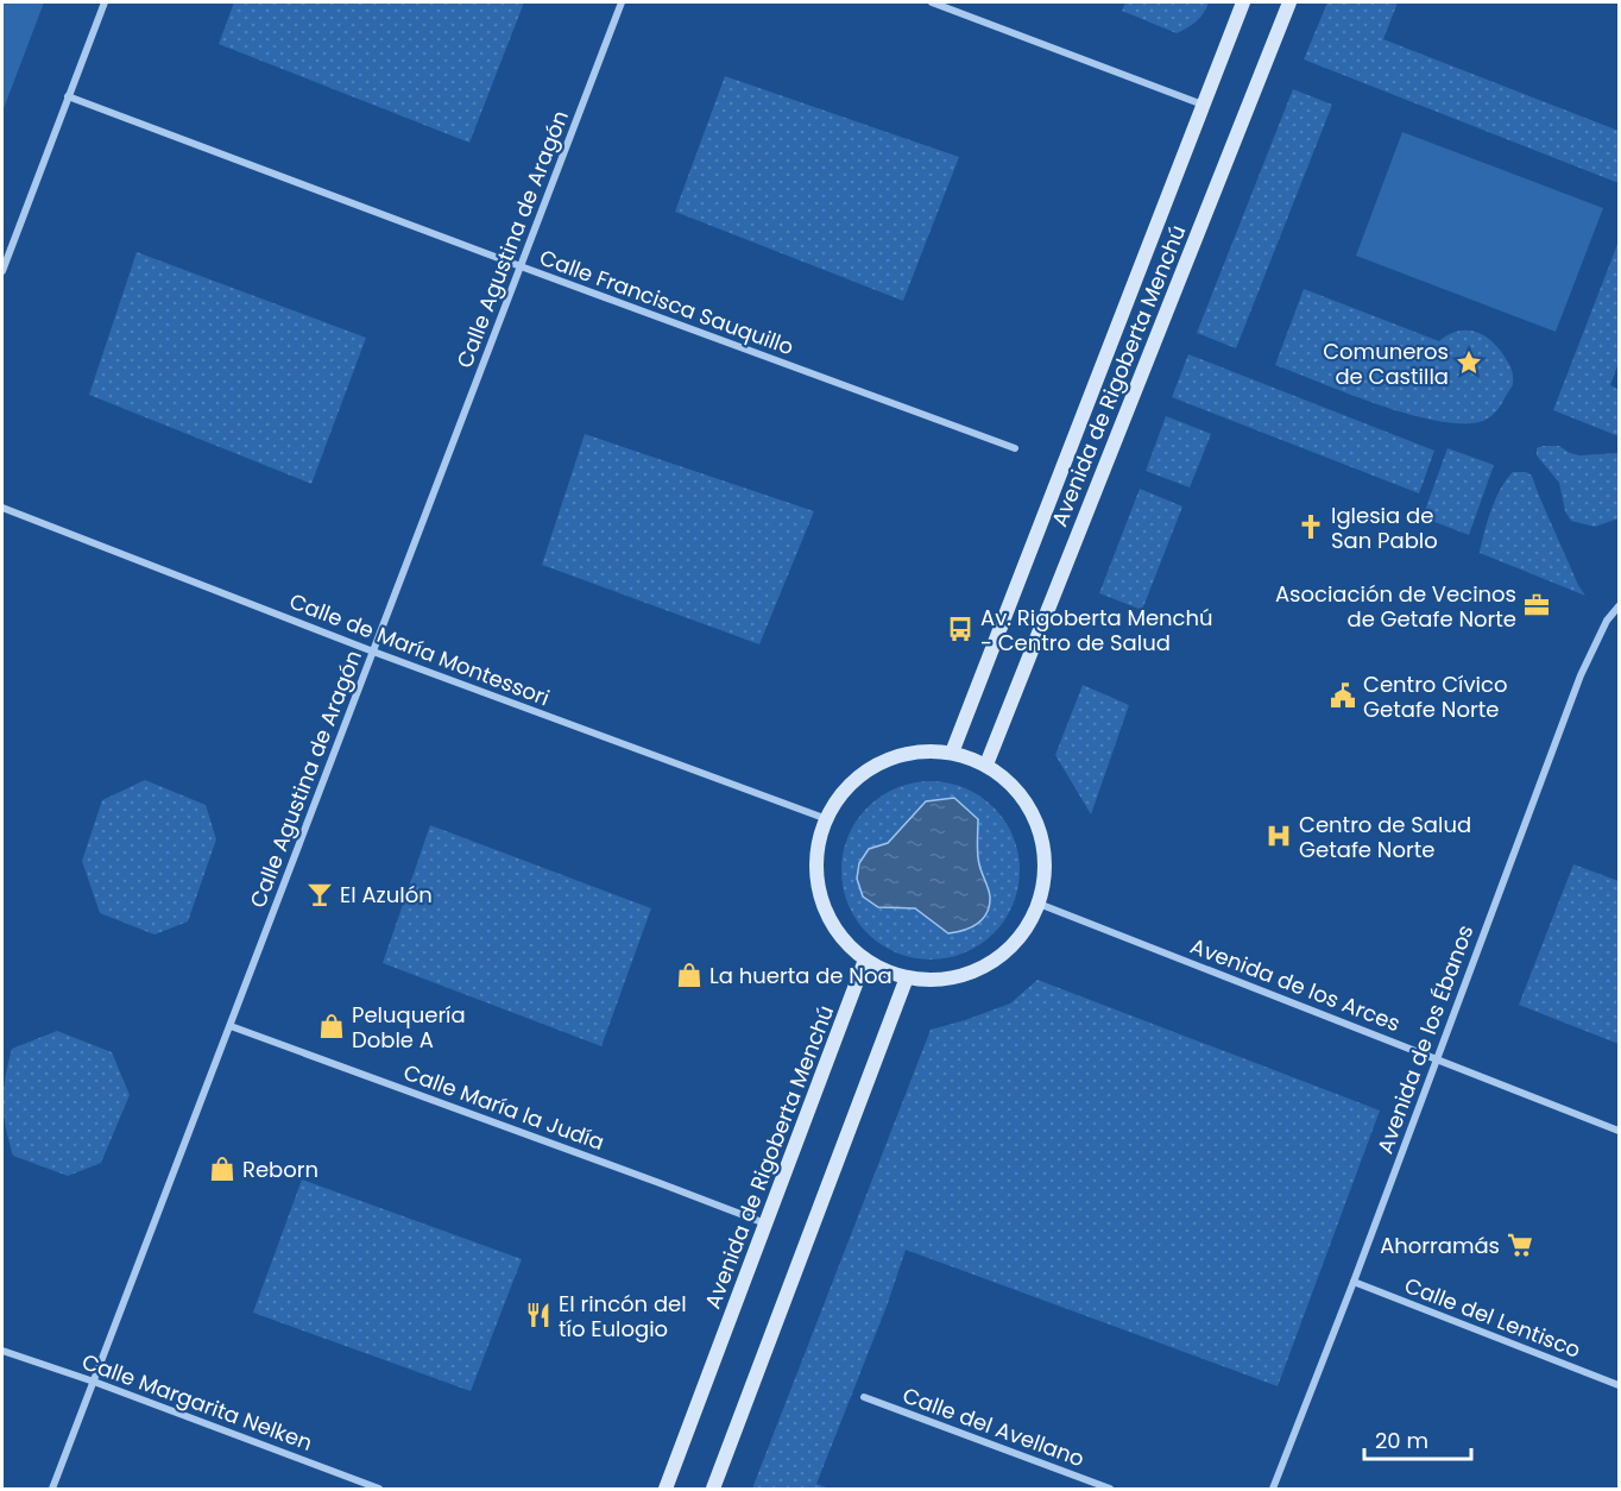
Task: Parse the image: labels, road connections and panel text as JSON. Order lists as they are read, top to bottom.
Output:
{
  "streets": {
    "street": [
      "Calle Agustina de Aragón",
      "Calle Francisca Sauquillo",
      "Avenida de Rigoberta Menchú",
      "Calle de María Montessori",
      "Avenida de los Arces",
      "Avenida de los Ébanos",
      "Calle María la Judía",
      "Calle del Lentisco",
      "Calle Margarita Nelken",
      "Calle del Avellano"
    ]
  },
  "crossings": [
    ["Calle Agustina de Aragón", "Calle Francisca Sauquillo"],
    ["Calle Agustina de Aragón", "Calle de María Montessori"],
    ["Calle Agustina de Aragón", "Calle María la Judía"],
    ["Calle Agustina de Aragón", "Calle Margarita Nelken"],
    ["Avenida de Rigoberta Menchú", "Calle de María Montessori"],
    ["Avenida de Rigoberta Menchú", "Avenida de los Arces"],
    ["Avenida de Rigoberta Menchú", "Calle María la Judía"],
    ["Calle de María Montessori", "Avenida de los Arces"],
    ["Avenida de los Arces", "Avenida de los Ébanos"],
    ["Avenida de los Ébanos", "Calle del Lentisco"]
  ],
  "places": {
    "place": ["Comuneros de Castilla"],
    "church": ["Iglesia de San Pablo"],
    "office": ["Asociación de Vecinos de Getafe Norte"],
    "bus stop": ["Av. Rigoberta Menchú - Centro de Salud"],
    "public building": ["Centro Cívico Getafe Norte"],
    "hospital": ["Centro de Salud Getafe Norte"],
    "bar": ["El Azulón"],
    "shop": ["La huerta de Noa", "Peluquería Doble A", "Reborn"],
    "supermarket": ["Ahorramás"],
    "restaurant": ["El rincón del tío Eulogio"]
  },
  "scale_bar": "20 m"
}
